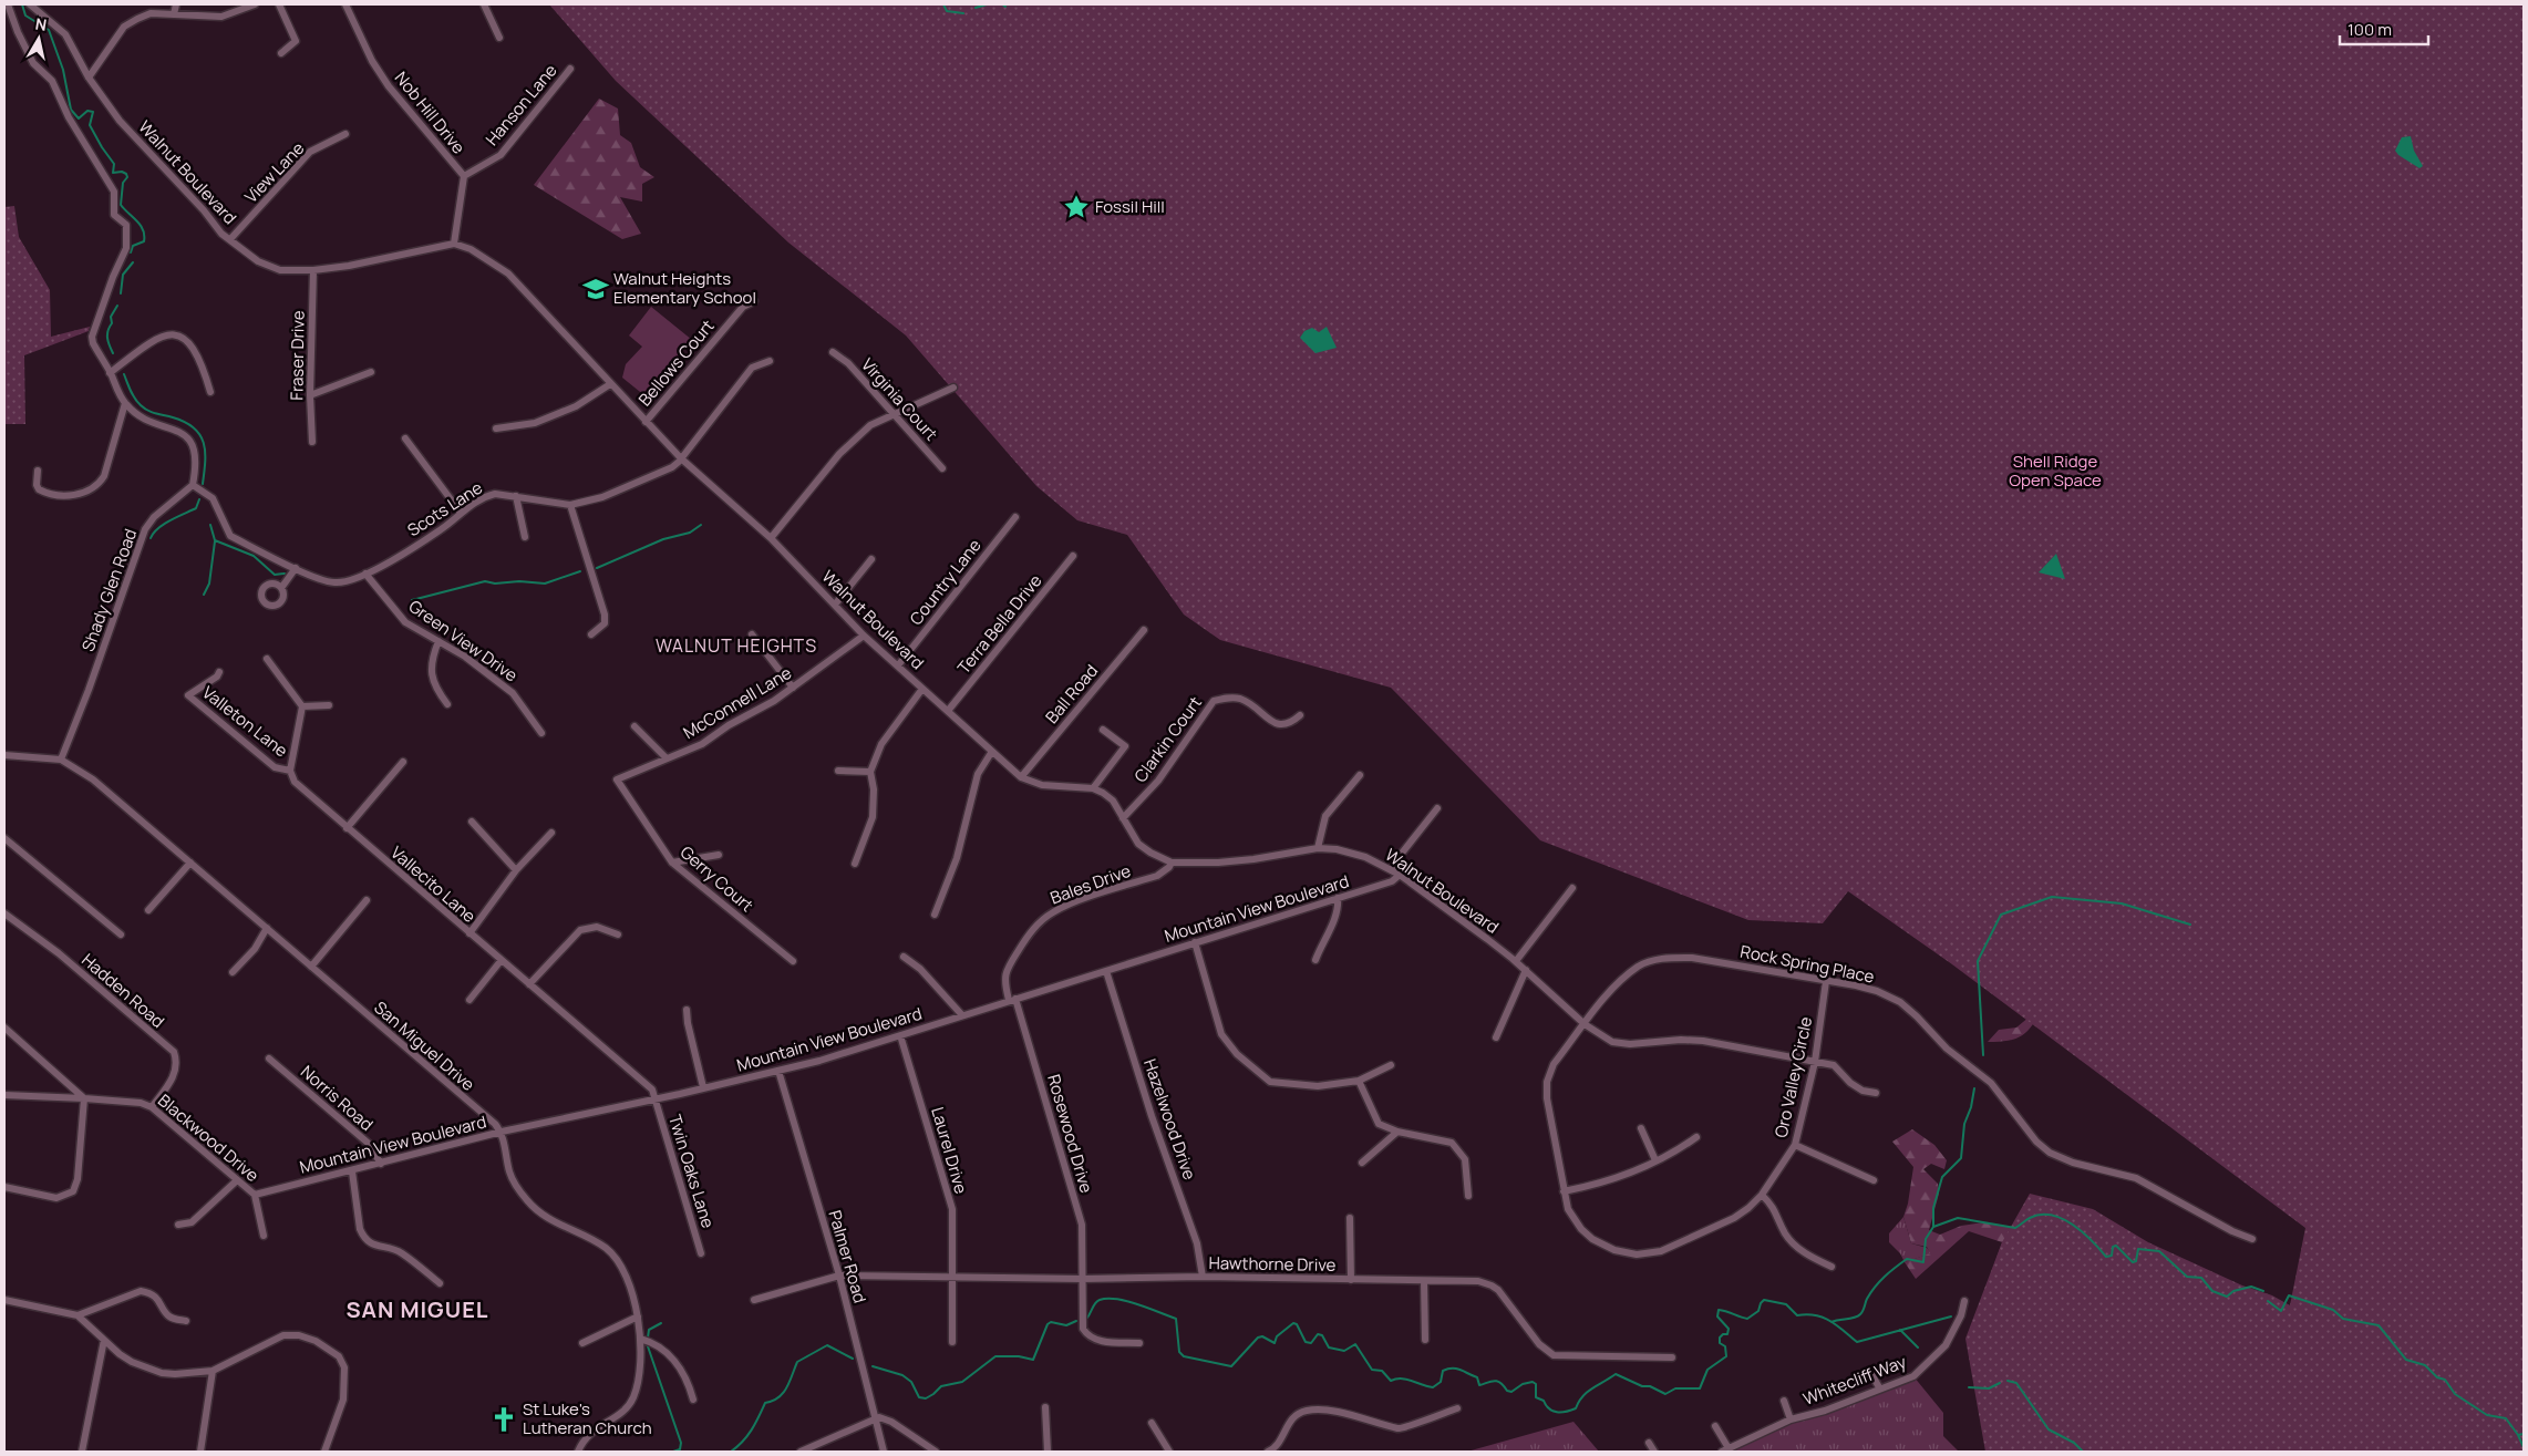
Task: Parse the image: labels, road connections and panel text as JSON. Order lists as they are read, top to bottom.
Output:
{
  "streets": {
    "street": [
      "Hanson Lane",
      "Nob Hill Drive",
      "Walnut Boulevard",
      "View Lane",
      "Fraser Drive",
      "Bellows Court",
      "Virginia Court",
      "Scots Lane",
      "Country Lane",
      "Shady Glen Road",
      "Terra Bella Drive",
      "Green View Drive",
      "Ball Road",
      "McConnell Lane",
      "Valleton Lane",
      "Clarkin Court",
      "Gerry Court",
      "Vallecito Lane",
      "Bales Drive",
      "Mountain View Boulevard",
      "Rock Spring Place",
      "Hadden Road",
      "San Miguel Drive",
      "Oro Valley Circle",
      "Norris Road",
      "Hazelwood Drive",
      "Rosewood Drive",
      "Blackwood Drive",
      "Laurel Drive",
      "Twin Oaks Lane",
      "Palmer Road",
      "Hawthorne Drive",
      "Whitecliff Way"
    ]
  },
  "crossings": [
    ["Hanson Lane", "Nob Hill Drive"],
    ["Nob Hill Drive", "Walnut Boulevard"],
    ["Walnut Boulevard", "View Lane"],
    ["Walnut Boulevard", "Fraser Drive"],
    ["Walnut Boulevard", "Bellows Court"],
    ["Walnut Boulevard", "Scots Lane"],
    ["Walnut Boulevard", "Country Lane"],
    ["Walnut Boulevard", "Terra Bella Drive"],
    ["Walnut Boulevard", "Ball Road"],
    ["Walnut Boulevard", "McConnell Lane"],
    ["Walnut Boulevard", "Clarkin Court"],
    ["Walnut Boulevard", "Bales Drive"],
    ["Walnut Boulevard", "Mountain View Boulevard"],
    ["Walnut Boulevard", "Oro Valley Circle"],
    ["Scots Lane", "Shady Glen Road"],
    ["Scots Lane", "Green View Drive"],
    ["Shady Glen Road", "San Miguel Drive"],
    ["McConnell Lane", "Gerry Court"],
    ["Valleton Lane", "Vallecito Lane"],
    ["Vallecito Lane", "Mountain View Boulevard"],
    ["Vallecito Lane", "Twin Oaks Lane"],
    ["Bales Drive", "Mountain View Boulevard"],
    ["Bales Drive", "Rosewood Drive"],
    ["Mountain View Boulevard", "San Miguel Drive"],
    ["Mountain View Boulevard", "Norris Road"],
    ["Mountain View Boulevard", "Hazelwood Drive"],
    ["Mountain View Boulevard", "Rosewood Drive"],
    ["Mountain View Boulevard", "Blackwood Drive"],
    ["Mountain View Boulevard", "Laurel Drive"],
    ["Mountain View Boulevard", "Twin Oaks Lane"],
    ["Mountain View Boulevard", "Palmer Road"],
    ["Rock Spring Place", "Oro Valley Circle"],
    ["Hadden Road", "Blackwood Drive"],
    ["Hazelwood Drive", "Hawthorne Drive"],
    ["Rosewood Drive", "Hawthorne Drive"],
    ["Laurel Drive", "Hawthorne Drive"],
    ["Palmer Road", "Hawthorne Drive"]
  ],
  "districts": ["WALNUT HEIGHTS", "SAN MIGUEL"],
  "parks": ["Shell Ridge Open Space"],
  "places": {
    "place": ["Fossil Hill"],
    "school or university": ["Walnut Heights Elementary School"],
    "church": ["St Luke's Lutheran Church"]
  },
  "scale_bar": "100 m",
  "north": "top"
}
